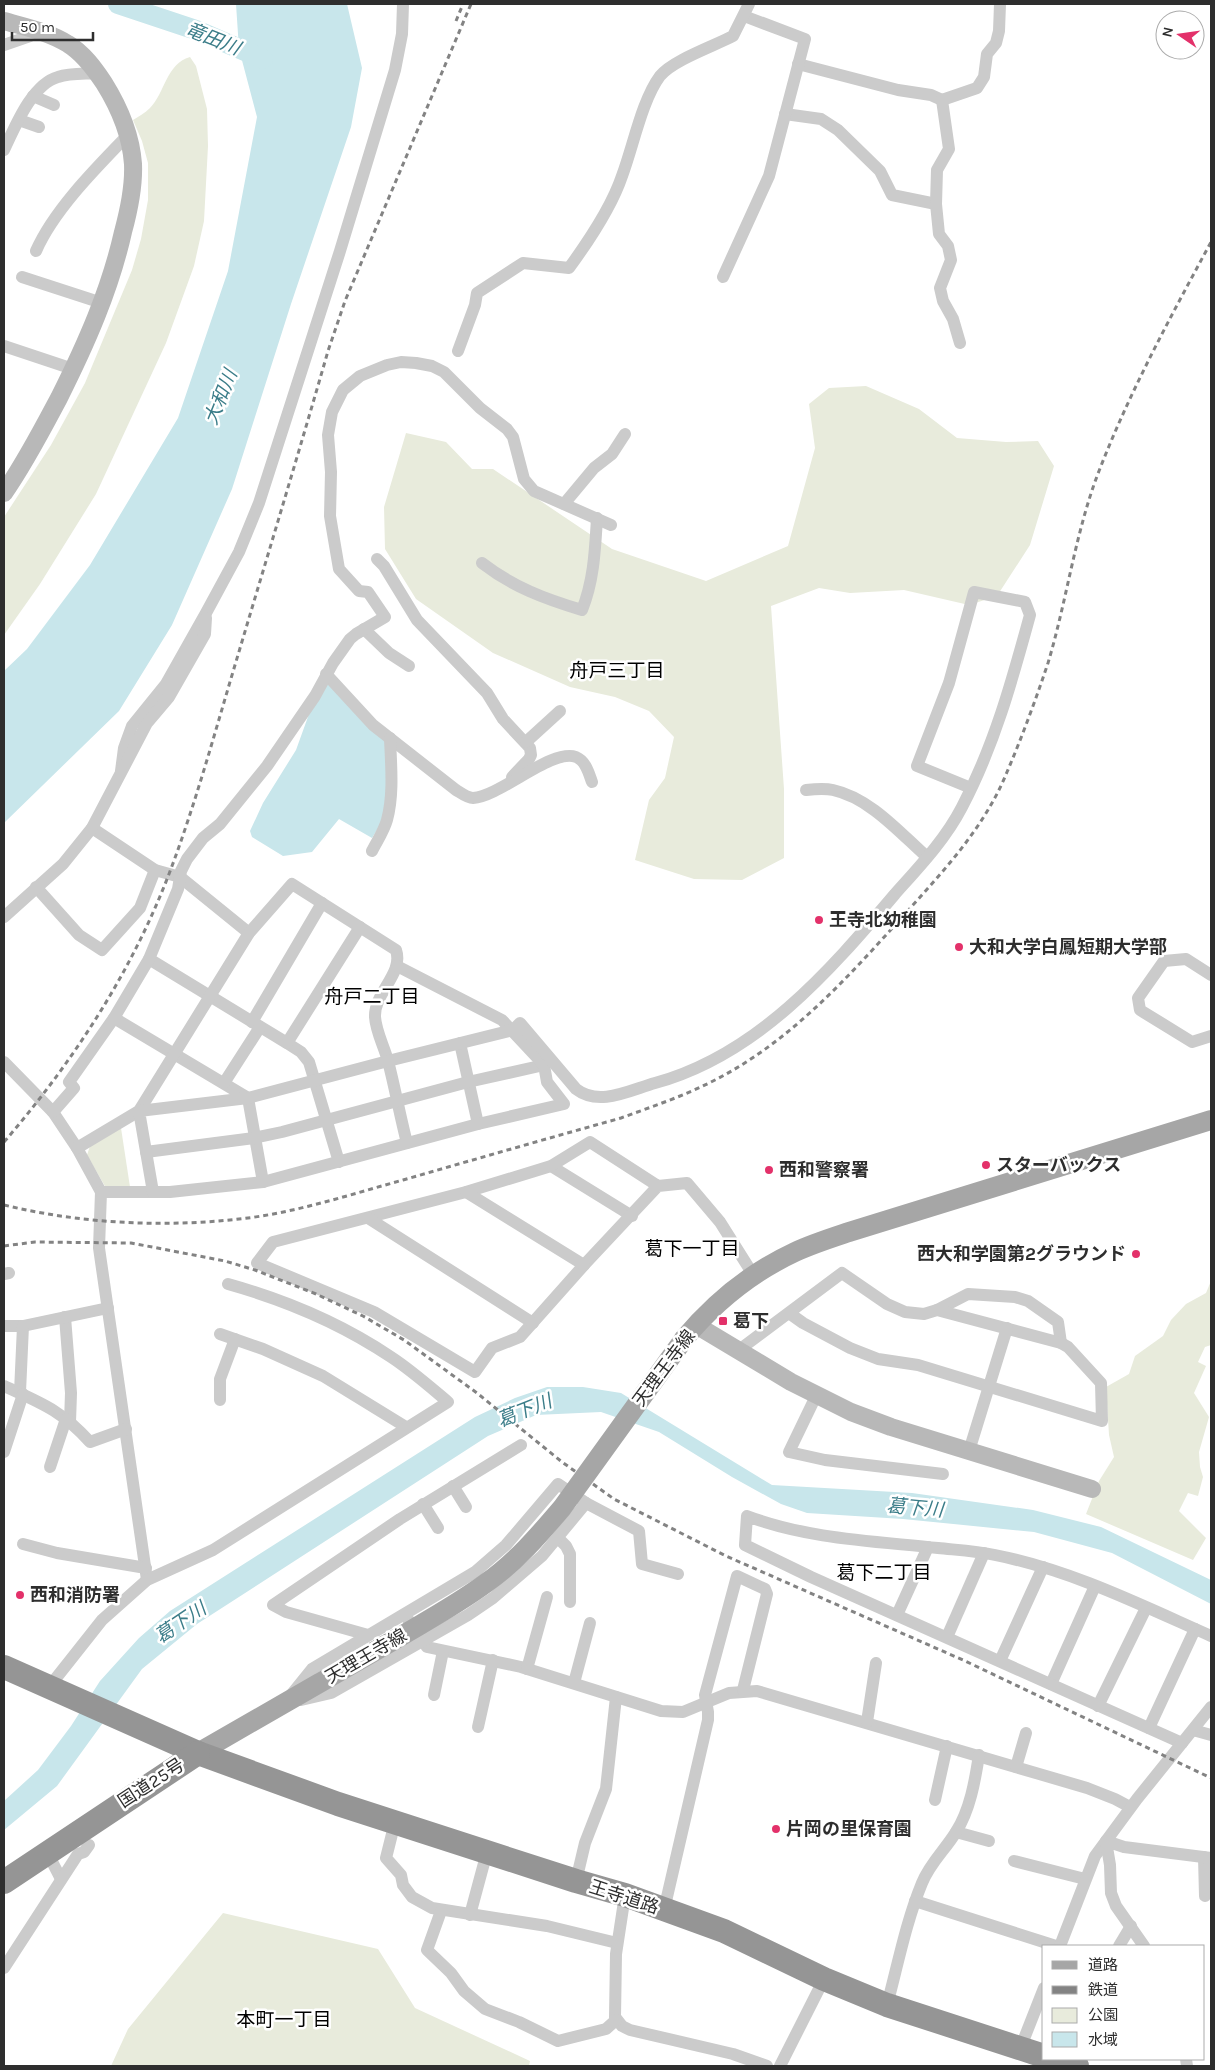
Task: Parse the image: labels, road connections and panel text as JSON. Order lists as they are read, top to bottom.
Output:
{
  "streets": {
    "highway": ["国道25号", "王寺道路"],
    "main road": ["天理王寺線"]
  },
  "crossings": [
    ["天理王寺線", "国道25号"],
    ["天理王寺線", "王寺道路"],
    ["国道25号", "王寺道路"]
  ],
  "districts": [
    "舟戸三丁目",
    "舟戸二丁目",
    "葛下一丁目",
    "葛下二丁目",
    "本町一丁目"
  ],
  "water": ["竜田川", "大和川", "葛下川"],
  "places": {
    "other": [
      "王寺北幼稚園",
      "大和大学白鳳短期大学部",
      "スターバックス",
      "西和警察署",
      "西大和学園第2グラウンド",
      "西和消防署",
      "片岡の里保育園"
    ],
    "transit": ["葛下"]
  },
  "legend": [
    "道路",
    "鉄道",
    "公園",
    "水域"
  ],
  "scale_bar": "50 m",
  "north": "left"
}
